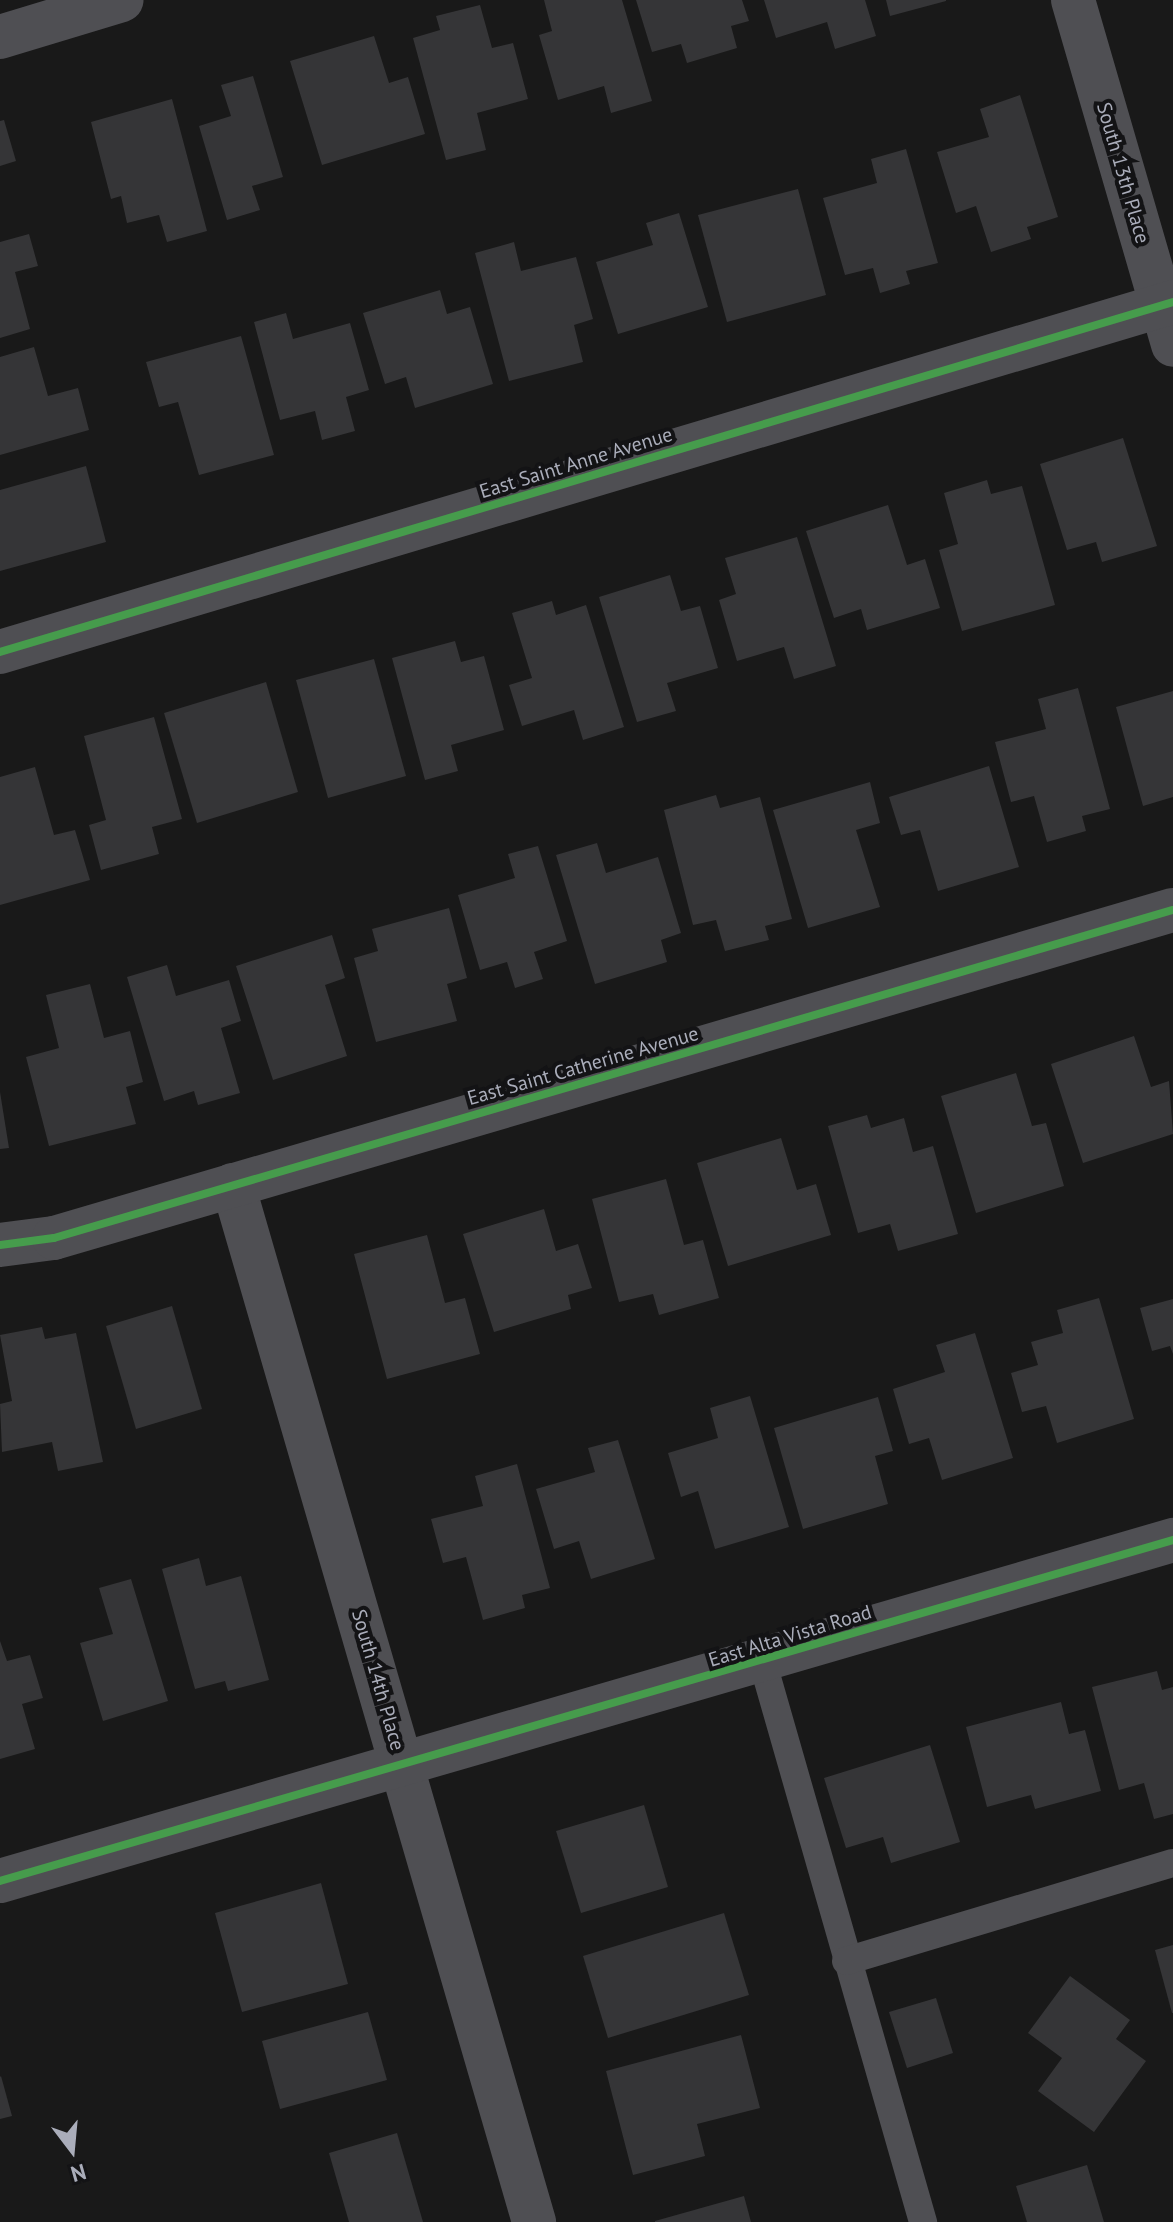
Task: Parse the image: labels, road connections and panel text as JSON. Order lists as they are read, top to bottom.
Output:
{
  "streets": {
    "street": [
      "South 13th Place",
      "East Saint Anne Avenue",
      "East Saint Catherine Avenue",
      "East Alta Vista Road",
      "South 14th Place"
    ]
  },
  "crossings": [
    ["South 13th Place", "East Saint Anne Avenue"],
    ["East Saint Catherine Avenue", "South 14th Place"],
    ["East Alta Vista Road", "South 14th Place"]
  ],
  "north": "bottom"
}
